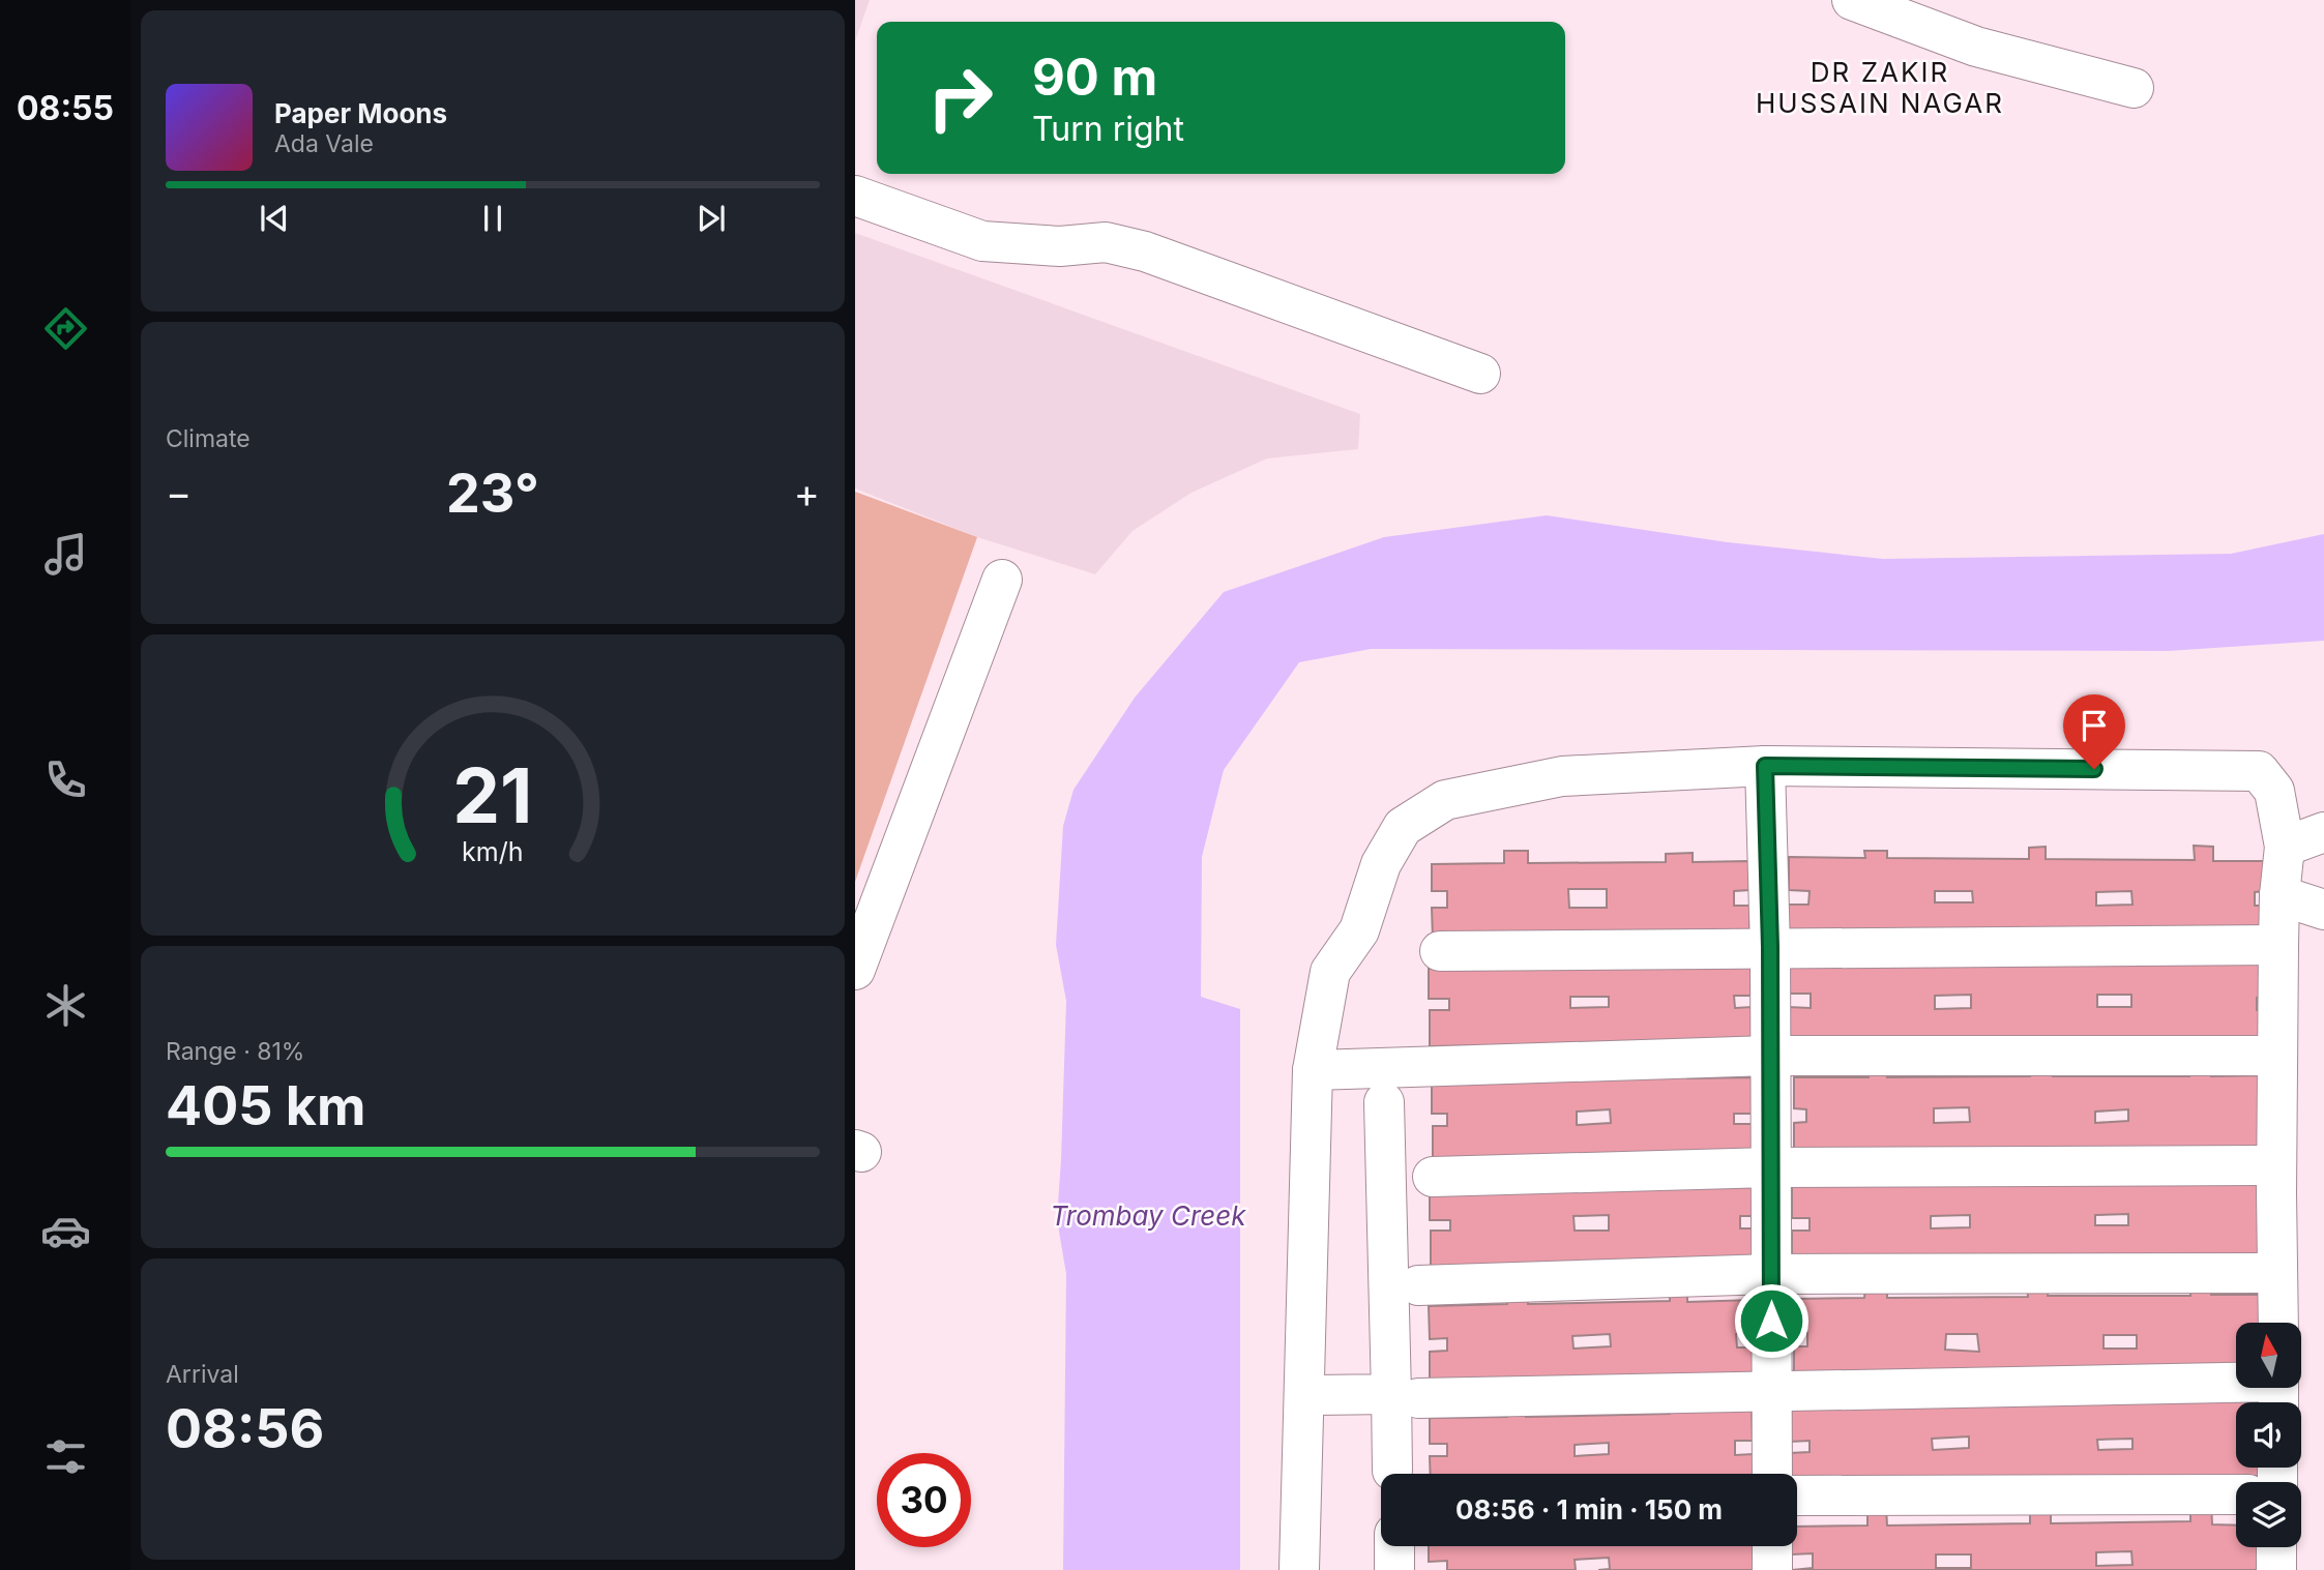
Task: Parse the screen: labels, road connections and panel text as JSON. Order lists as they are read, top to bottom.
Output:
{
  "districts": ["DR ZAKIR HUSSAIN NAGAR"],
  "water": ["Trombay Creek"],
  "north": "top",
  "page": {
    "tabs": "08:55",
    "turn": ["90 m", "Turn right"],
    "song": ["Paper Moons", "Ada Vale"],
    "tile": [
      "Climate",
      ["Range · 81%", "405 km"],
      ["Arrival", "08:56"]
    ],
    "heat": ["−", "23°", "+"],
    "limit": "30",
    "trip": "08:56 · 1 min · 150 m",
    "gauge": ["21", "km/h"]
  }
}
